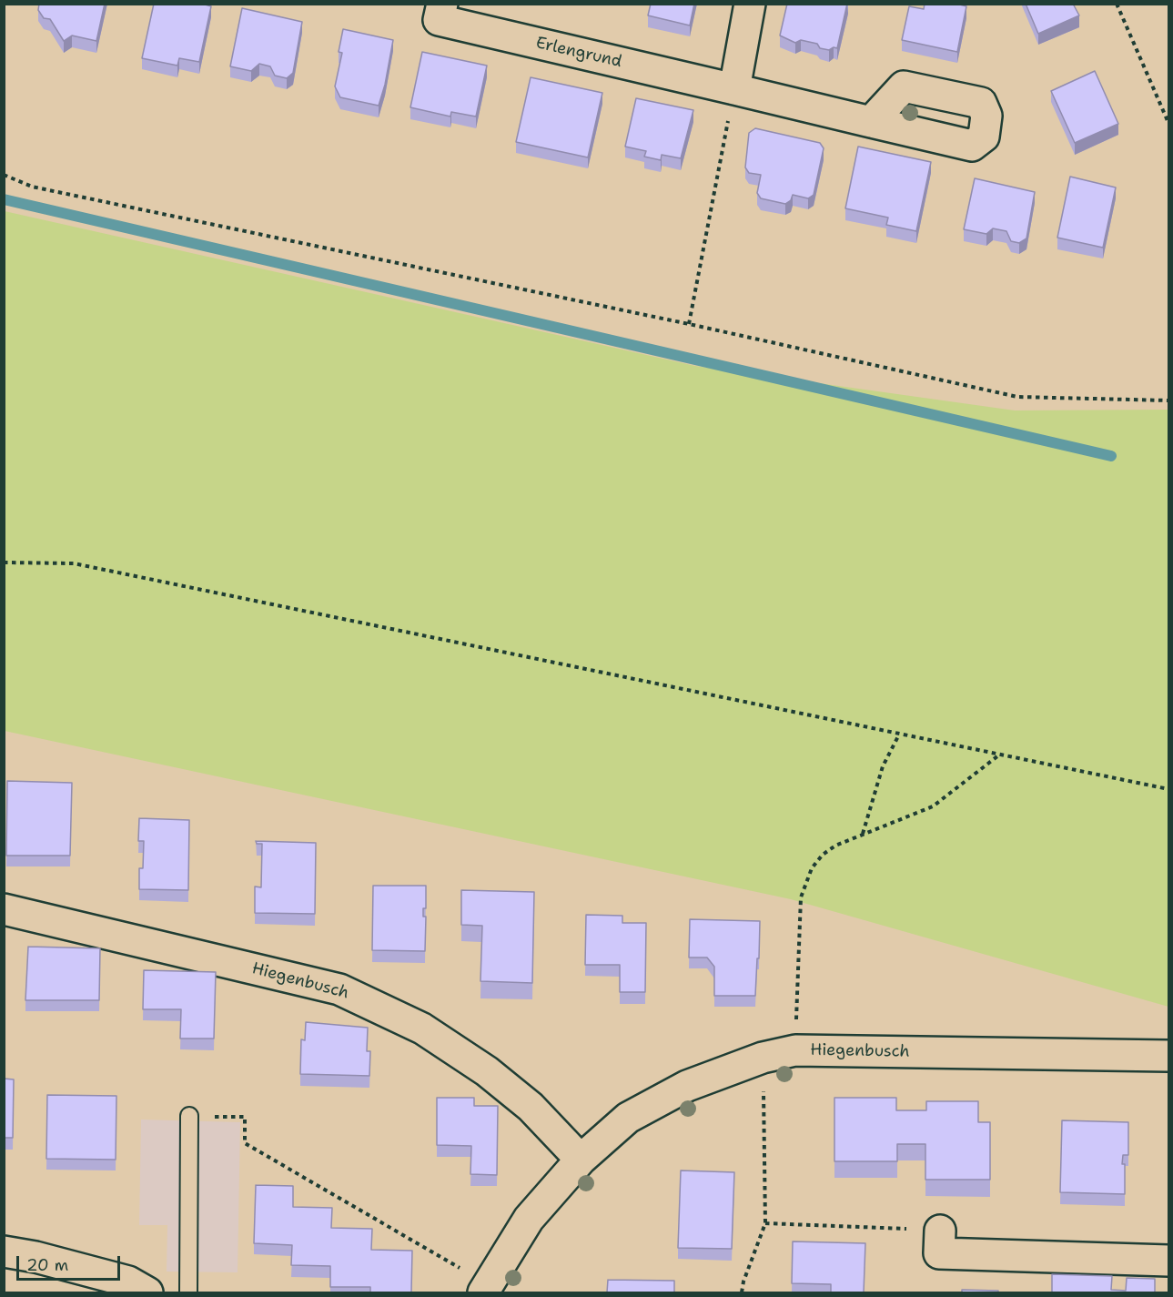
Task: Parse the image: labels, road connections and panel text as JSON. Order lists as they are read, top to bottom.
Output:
{
  "streets": {
    "street": ["Erlengrund", "Hiegenbusch"]
  },
  "scale_bar": "20 m"
}
